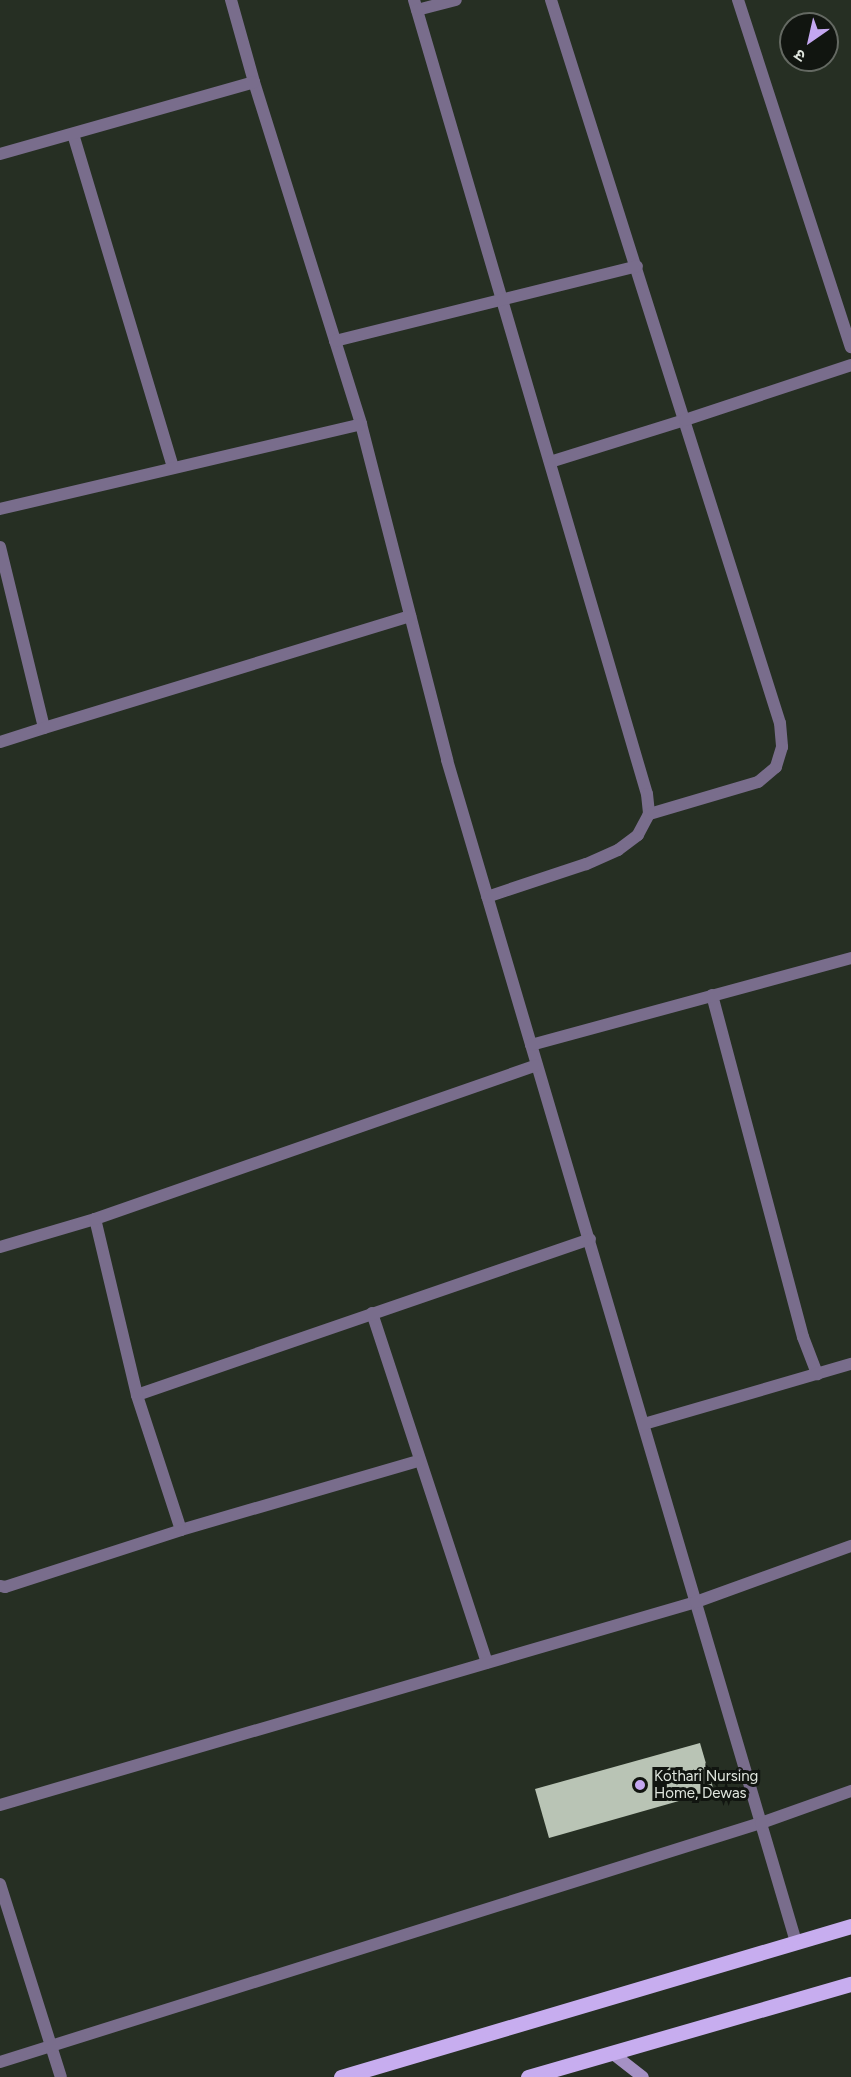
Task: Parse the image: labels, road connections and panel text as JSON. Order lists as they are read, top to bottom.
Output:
{
  "places": ["Kothari Nursing Home, Dewas"],
  "north": "bottom left"
}
